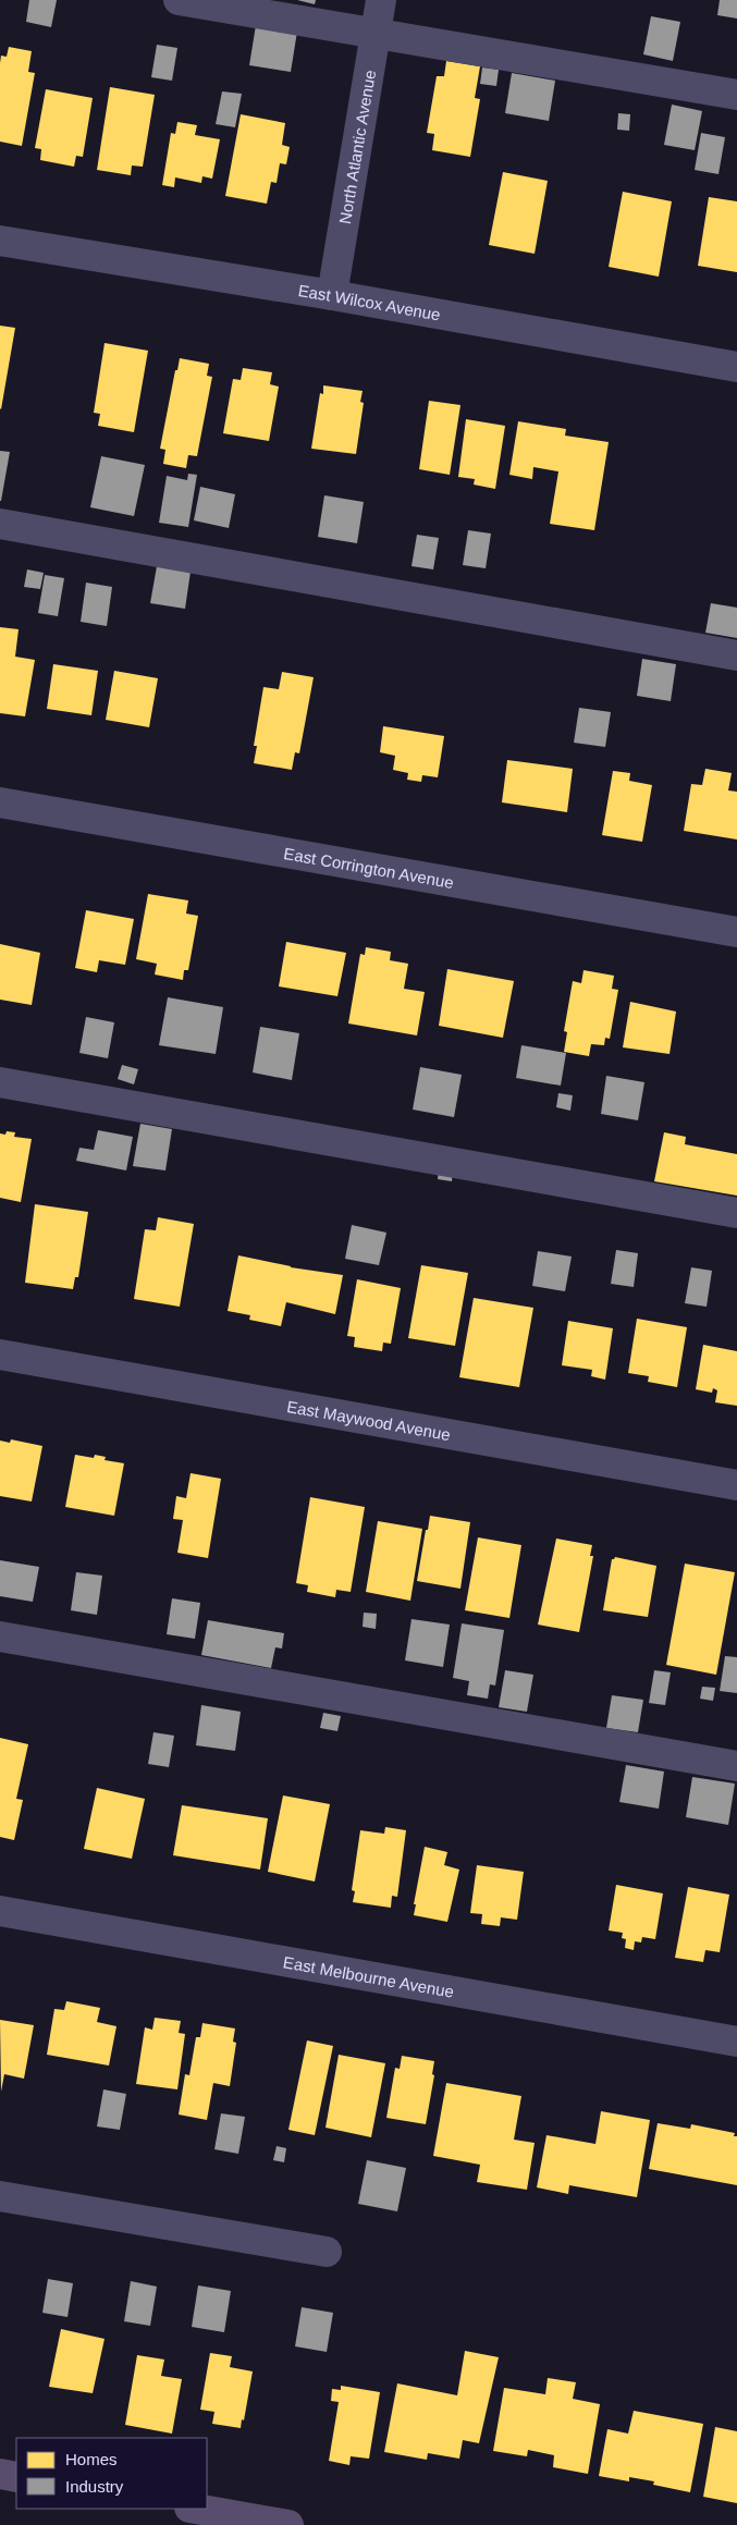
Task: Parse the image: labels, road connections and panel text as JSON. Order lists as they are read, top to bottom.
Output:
{
  "streets": {
    "street": [
      "North Atlantic Avenue",
      "East Wilcox Avenue",
      "East Corrington Avenue",
      "East Maywood Avenue",
      "East Melbourne Avenue"
    ]
  },
  "crossings": [
    ["North Atlantic Avenue", "East Wilcox Avenue"]
  ],
  "legend": ["Homes", "Industry"]
}
